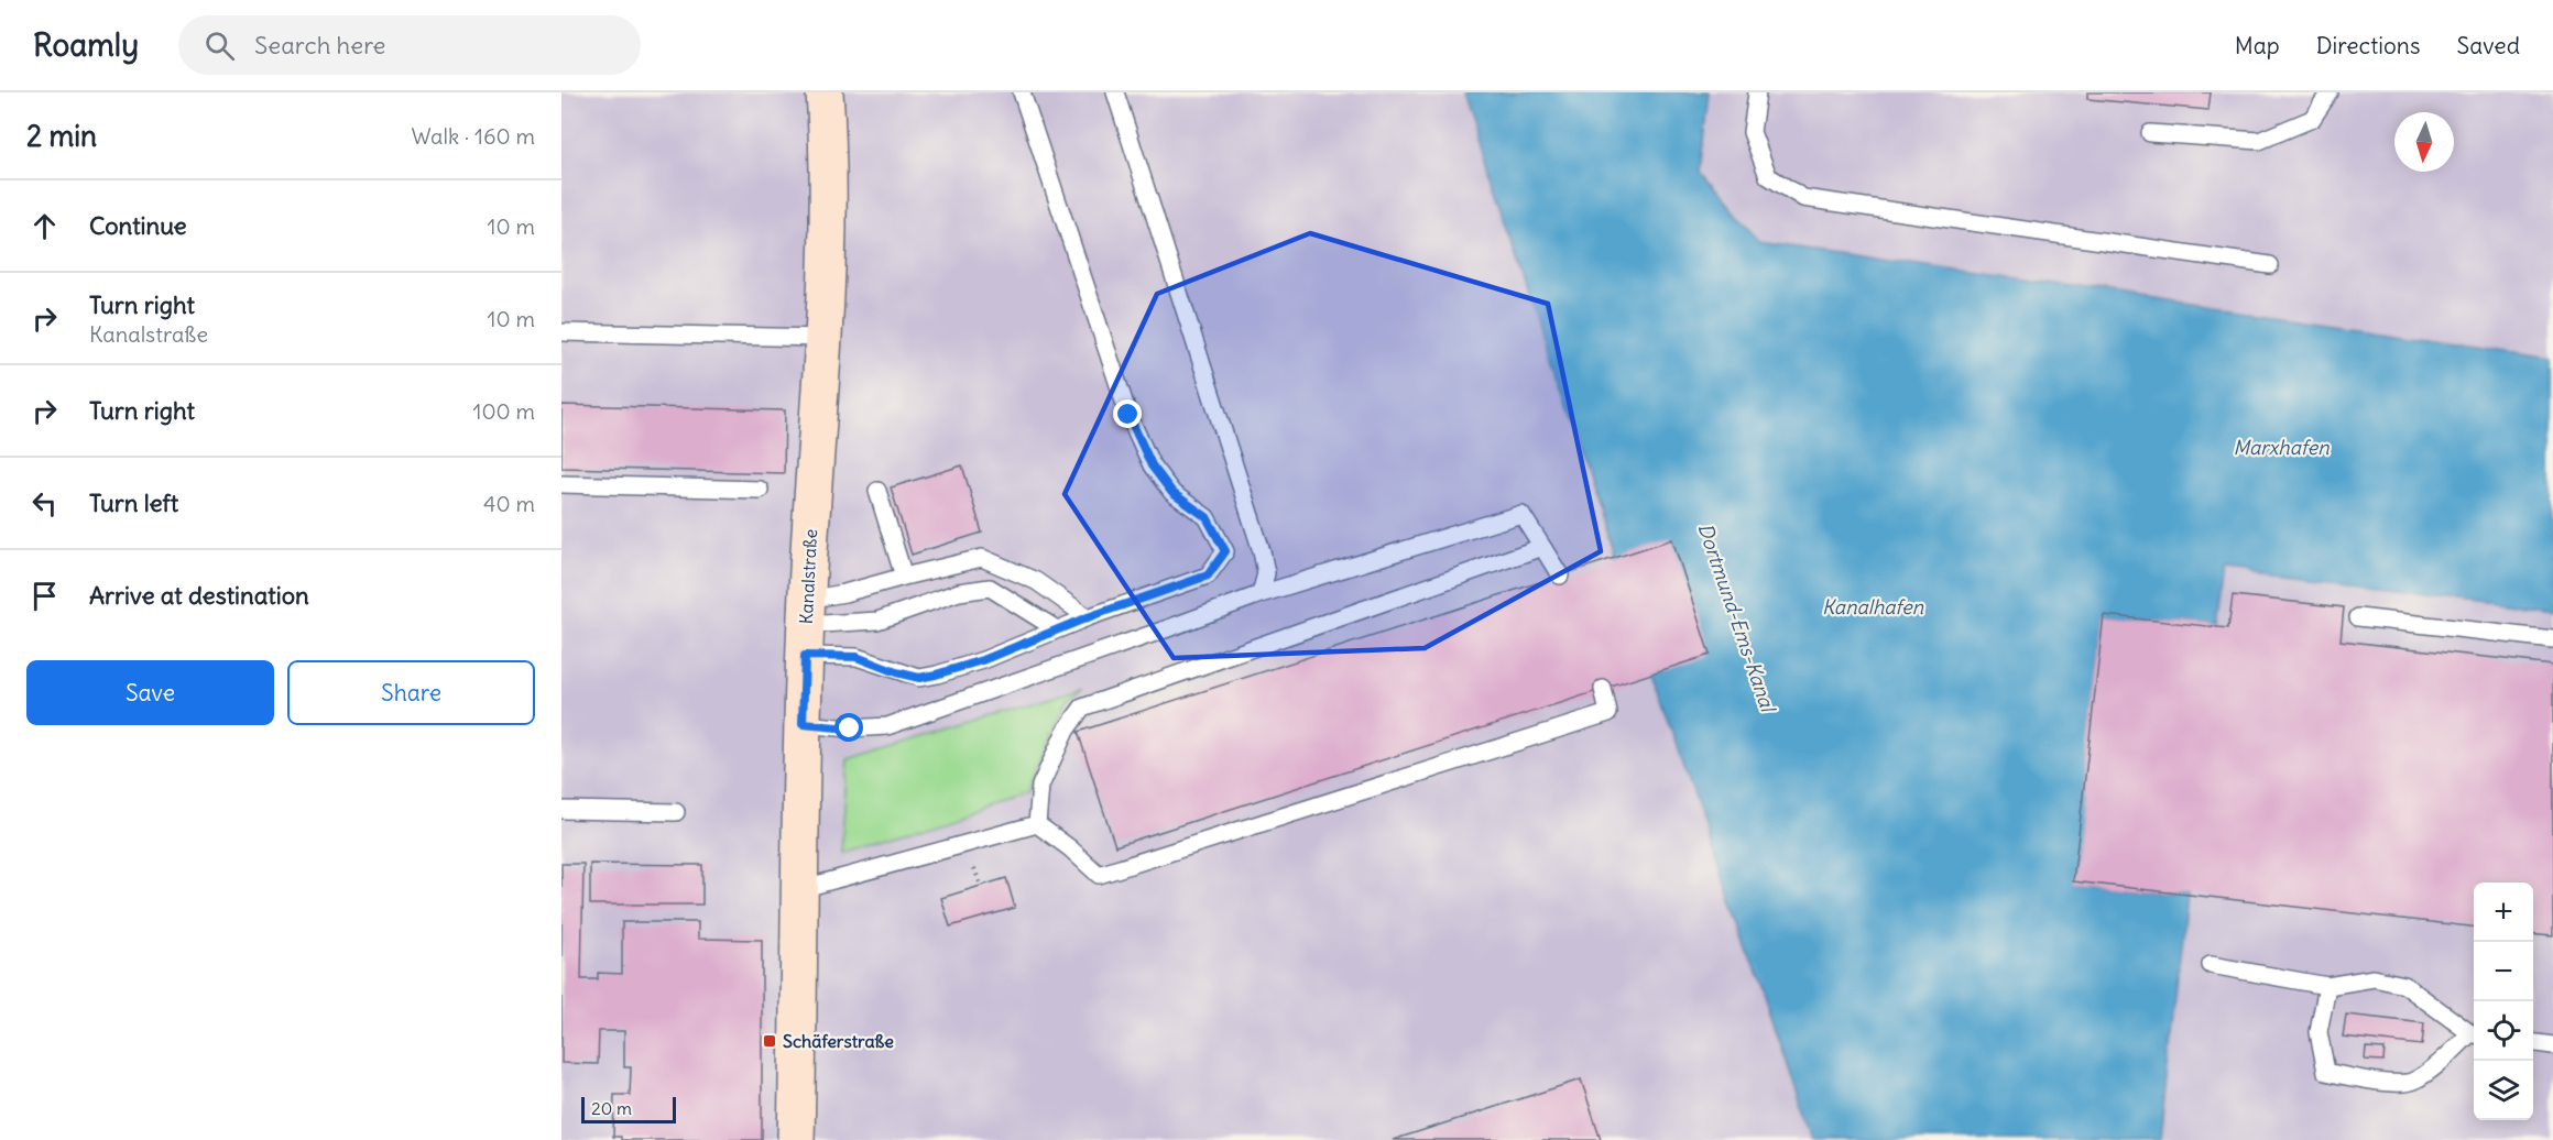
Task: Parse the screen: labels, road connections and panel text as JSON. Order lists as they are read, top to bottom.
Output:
{
  "streets": {
    "main road": ["Kanalstraße"]
  },
  "water": ["Marxhafen", "Kanalhafen", "Dortmund-Ems-Kanal"],
  "places": {
    "transit": ["Schäferstraße"]
  },
  "scale_bar": "20 m",
  "north": "bottom",
  "page": {
    "header": "Roamly",
    "search": "Search here",
    "nav": ["Map", "Directions", "Saved"],
    "heading": ["2 min", "Walk · 160 m"],
    "list": [
      ["Continue", "10 m"],
      ["Turn right", "Kanalstraße", "10 m"],
      ["Turn right", "100 m"],
      ["Turn left", "40 m"],
      "Arrive at destination"
    ],
    "buttons": ["Save", "Share"],
    "map_buttons": ["+", "−"],
    "scale": "20 m"
  }
}
